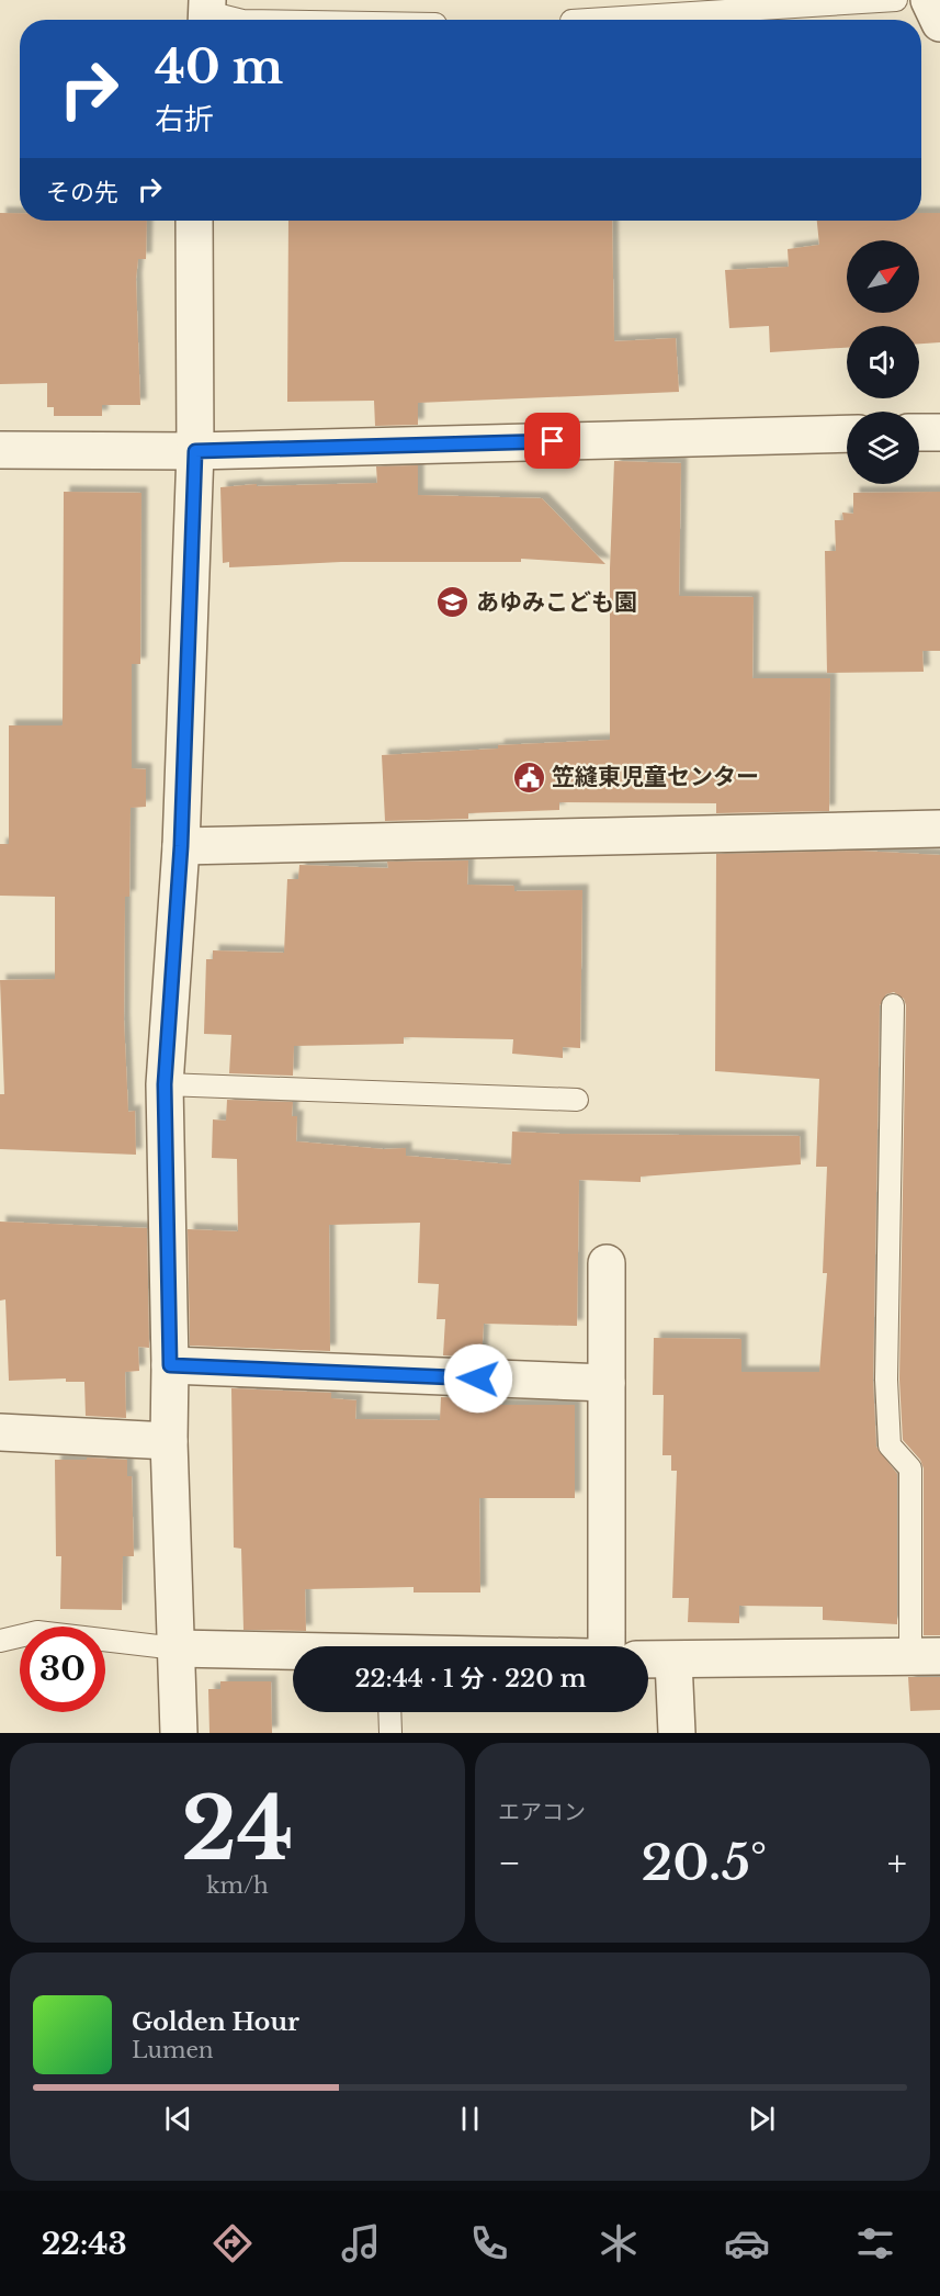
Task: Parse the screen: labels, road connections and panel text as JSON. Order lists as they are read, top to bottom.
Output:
{
  "places": {
    "school or university": ["あゆみこども園"],
    "public building": ["笠縫東児童センター"]
  },
  "north": "top right",
  "page": {
    "turn": ["40 m", "右折"],
    "then": "その先",
    "limit": "30",
    "trip": "22:44 · 1 分 · 220 m",
    "tile": [
      ["24", "km/h"],
      "エアコン"
    ],
    "heat": ["−", "20.5°", "+"],
    "song": ["Golden Hour", "Lumen"],
    "tabs": "22:43"
  }
}
